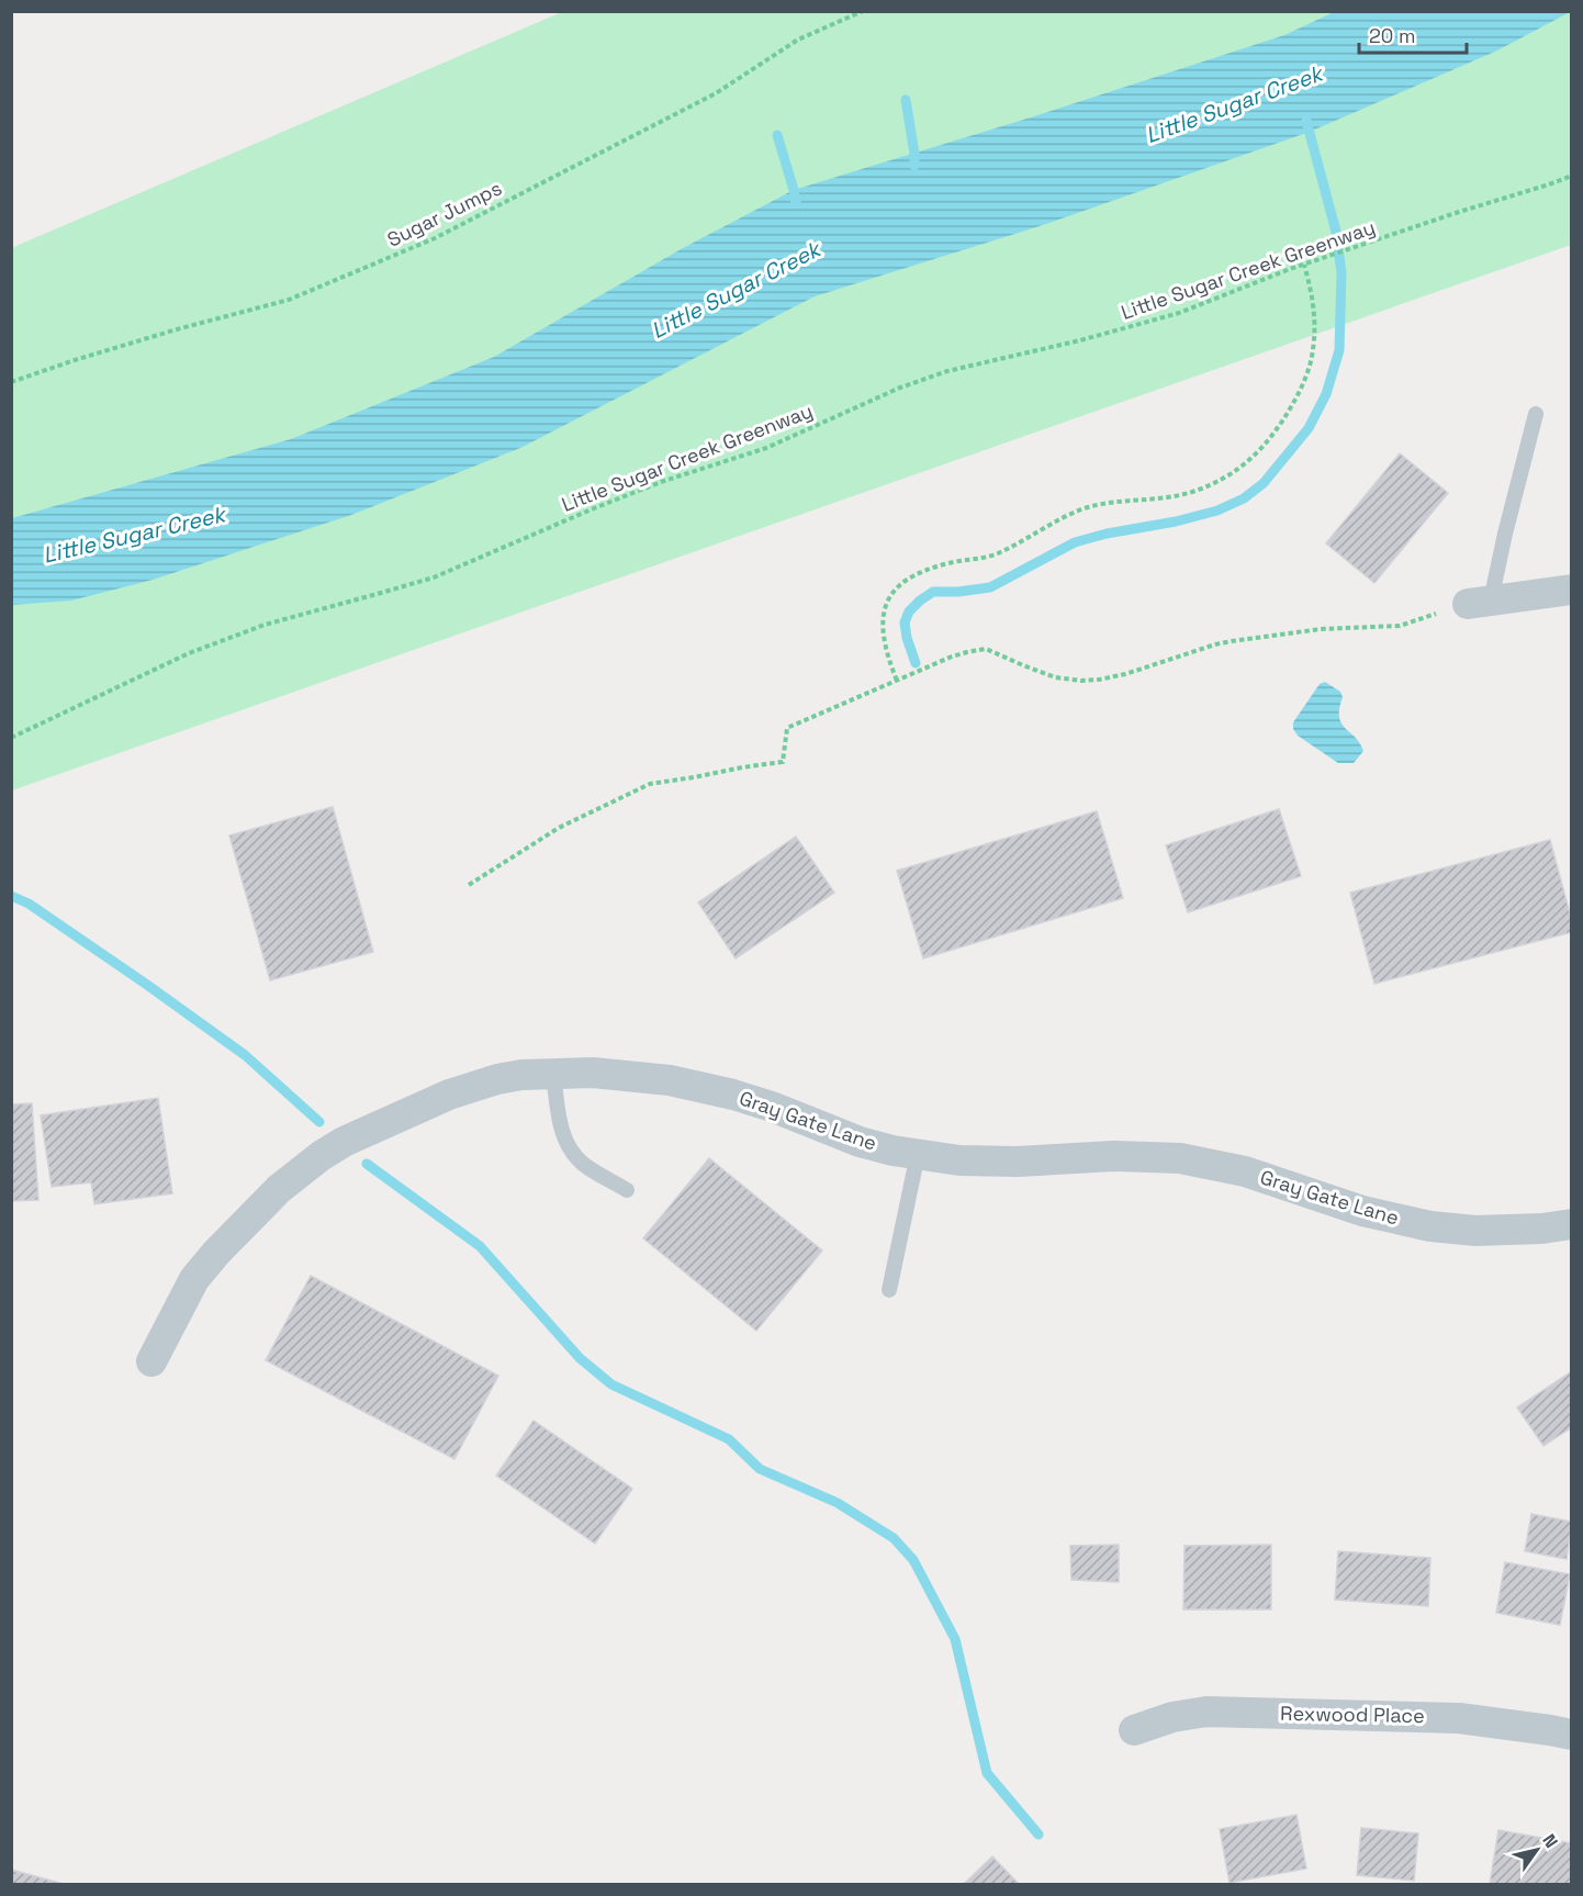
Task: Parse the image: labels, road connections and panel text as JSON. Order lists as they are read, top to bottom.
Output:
{
  "streets": {
    "street": ["Gray Gate Lane", "Rexwood Place"],
    "path": ["Sugar Jumps", "Little Sugar Creek Greenway"]
  },
  "water": ["Little Sugar Creek"],
  "scale_bar": "20 m",
  "north": "top right"
}
